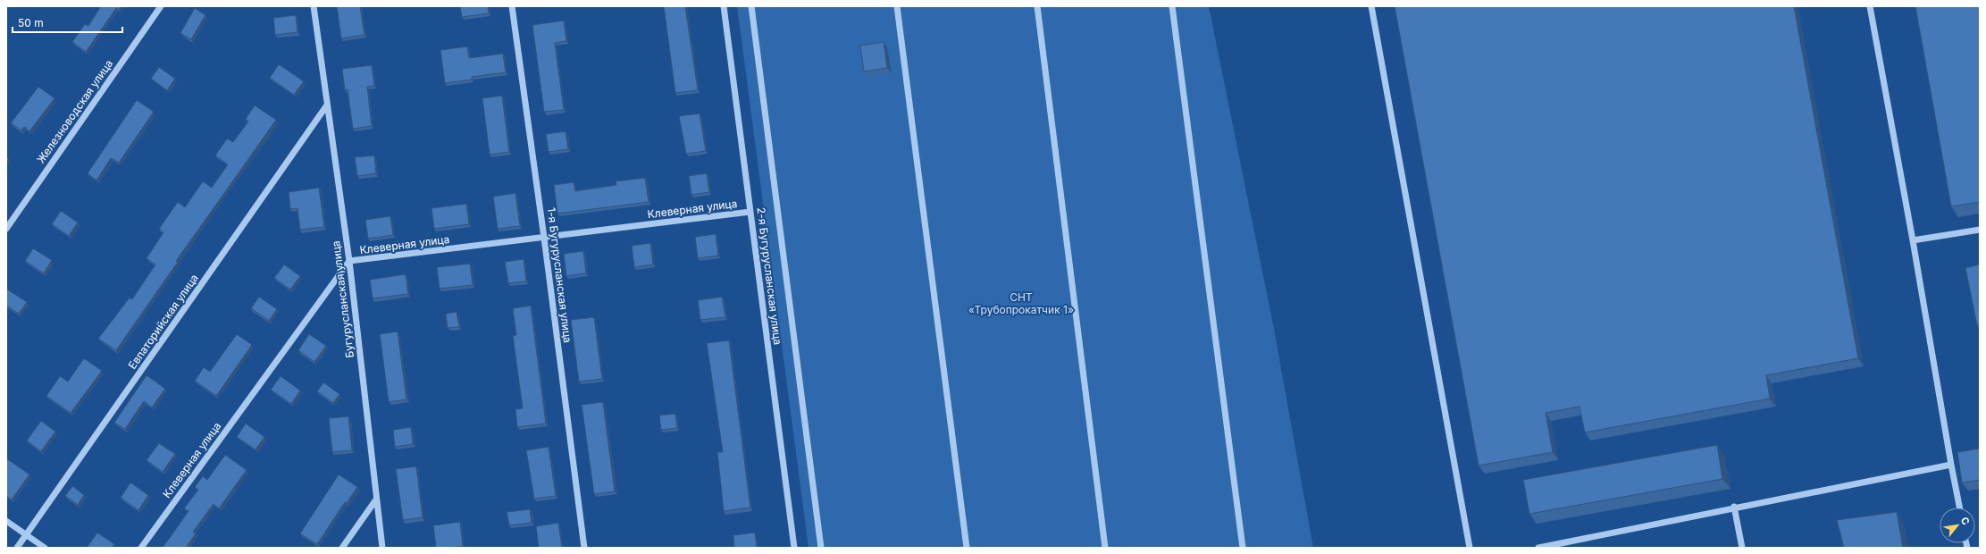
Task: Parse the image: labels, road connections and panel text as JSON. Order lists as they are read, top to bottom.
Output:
{
  "streets": {
    "street": [
      "Железноводская улица",
      "Клеверная улица",
      "1-я Бугурусланская улица",
      "2-я Бугурусланская улица",
      "Бугурусланская улица",
      "Евпаторийская улица"
    ]
  },
  "crossings": [
    ["Клеверная улица", "1-я Бугурусланская улица"],
    ["Клеверная улица", "2-я Бугурусланская улица"],
    ["Клеверная улица", "Бугурусланская улица"],
    ["Бугурусланская улица", "Евпаторийская улица"]
  ],
  "parks": ["СНТ «Трубопрокатчик 1»"],
  "scale_bar": "50 m",
  "north": "top right"
}
